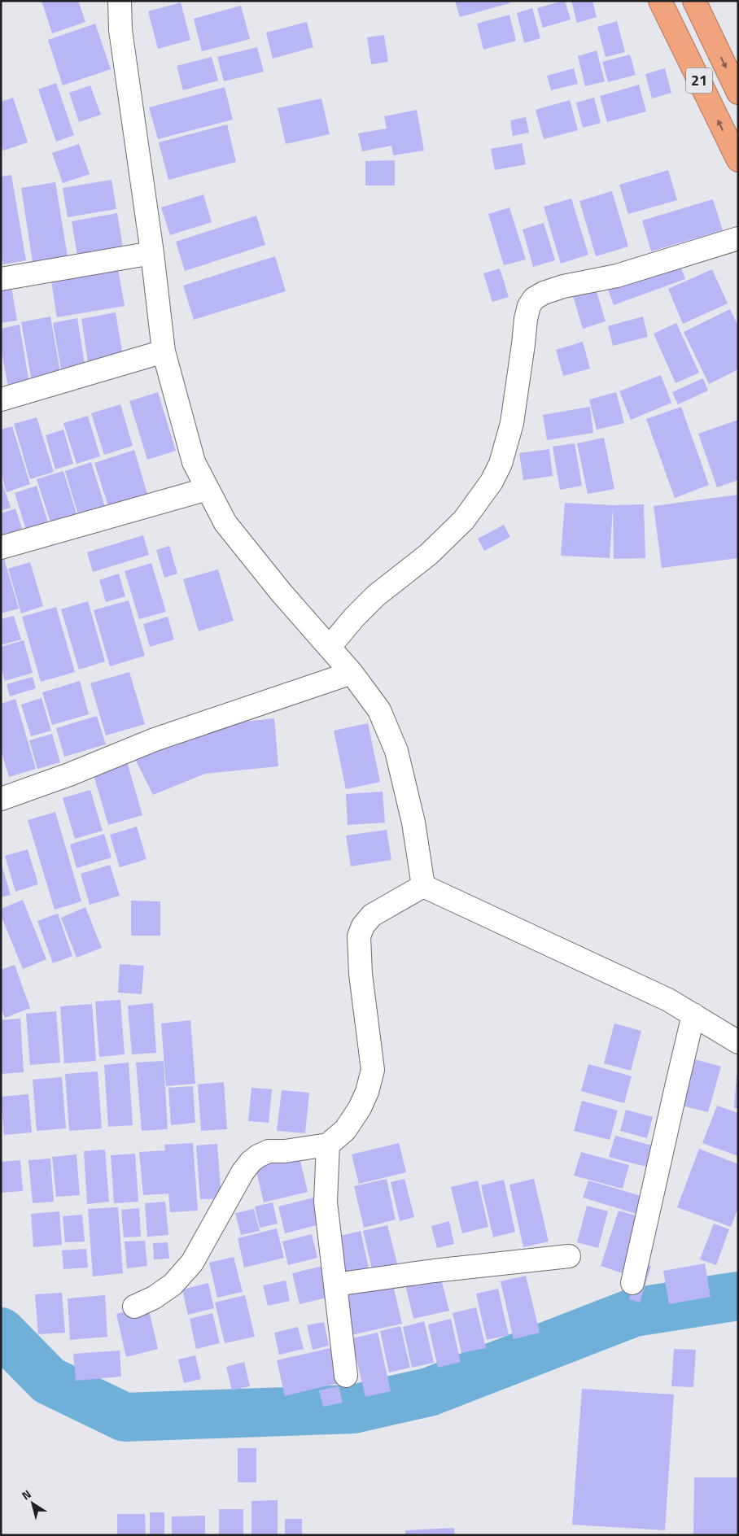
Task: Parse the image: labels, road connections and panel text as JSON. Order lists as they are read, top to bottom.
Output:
{
  "streets": {
    "highway": ["21"]
  },
  "north": "top left"
}
